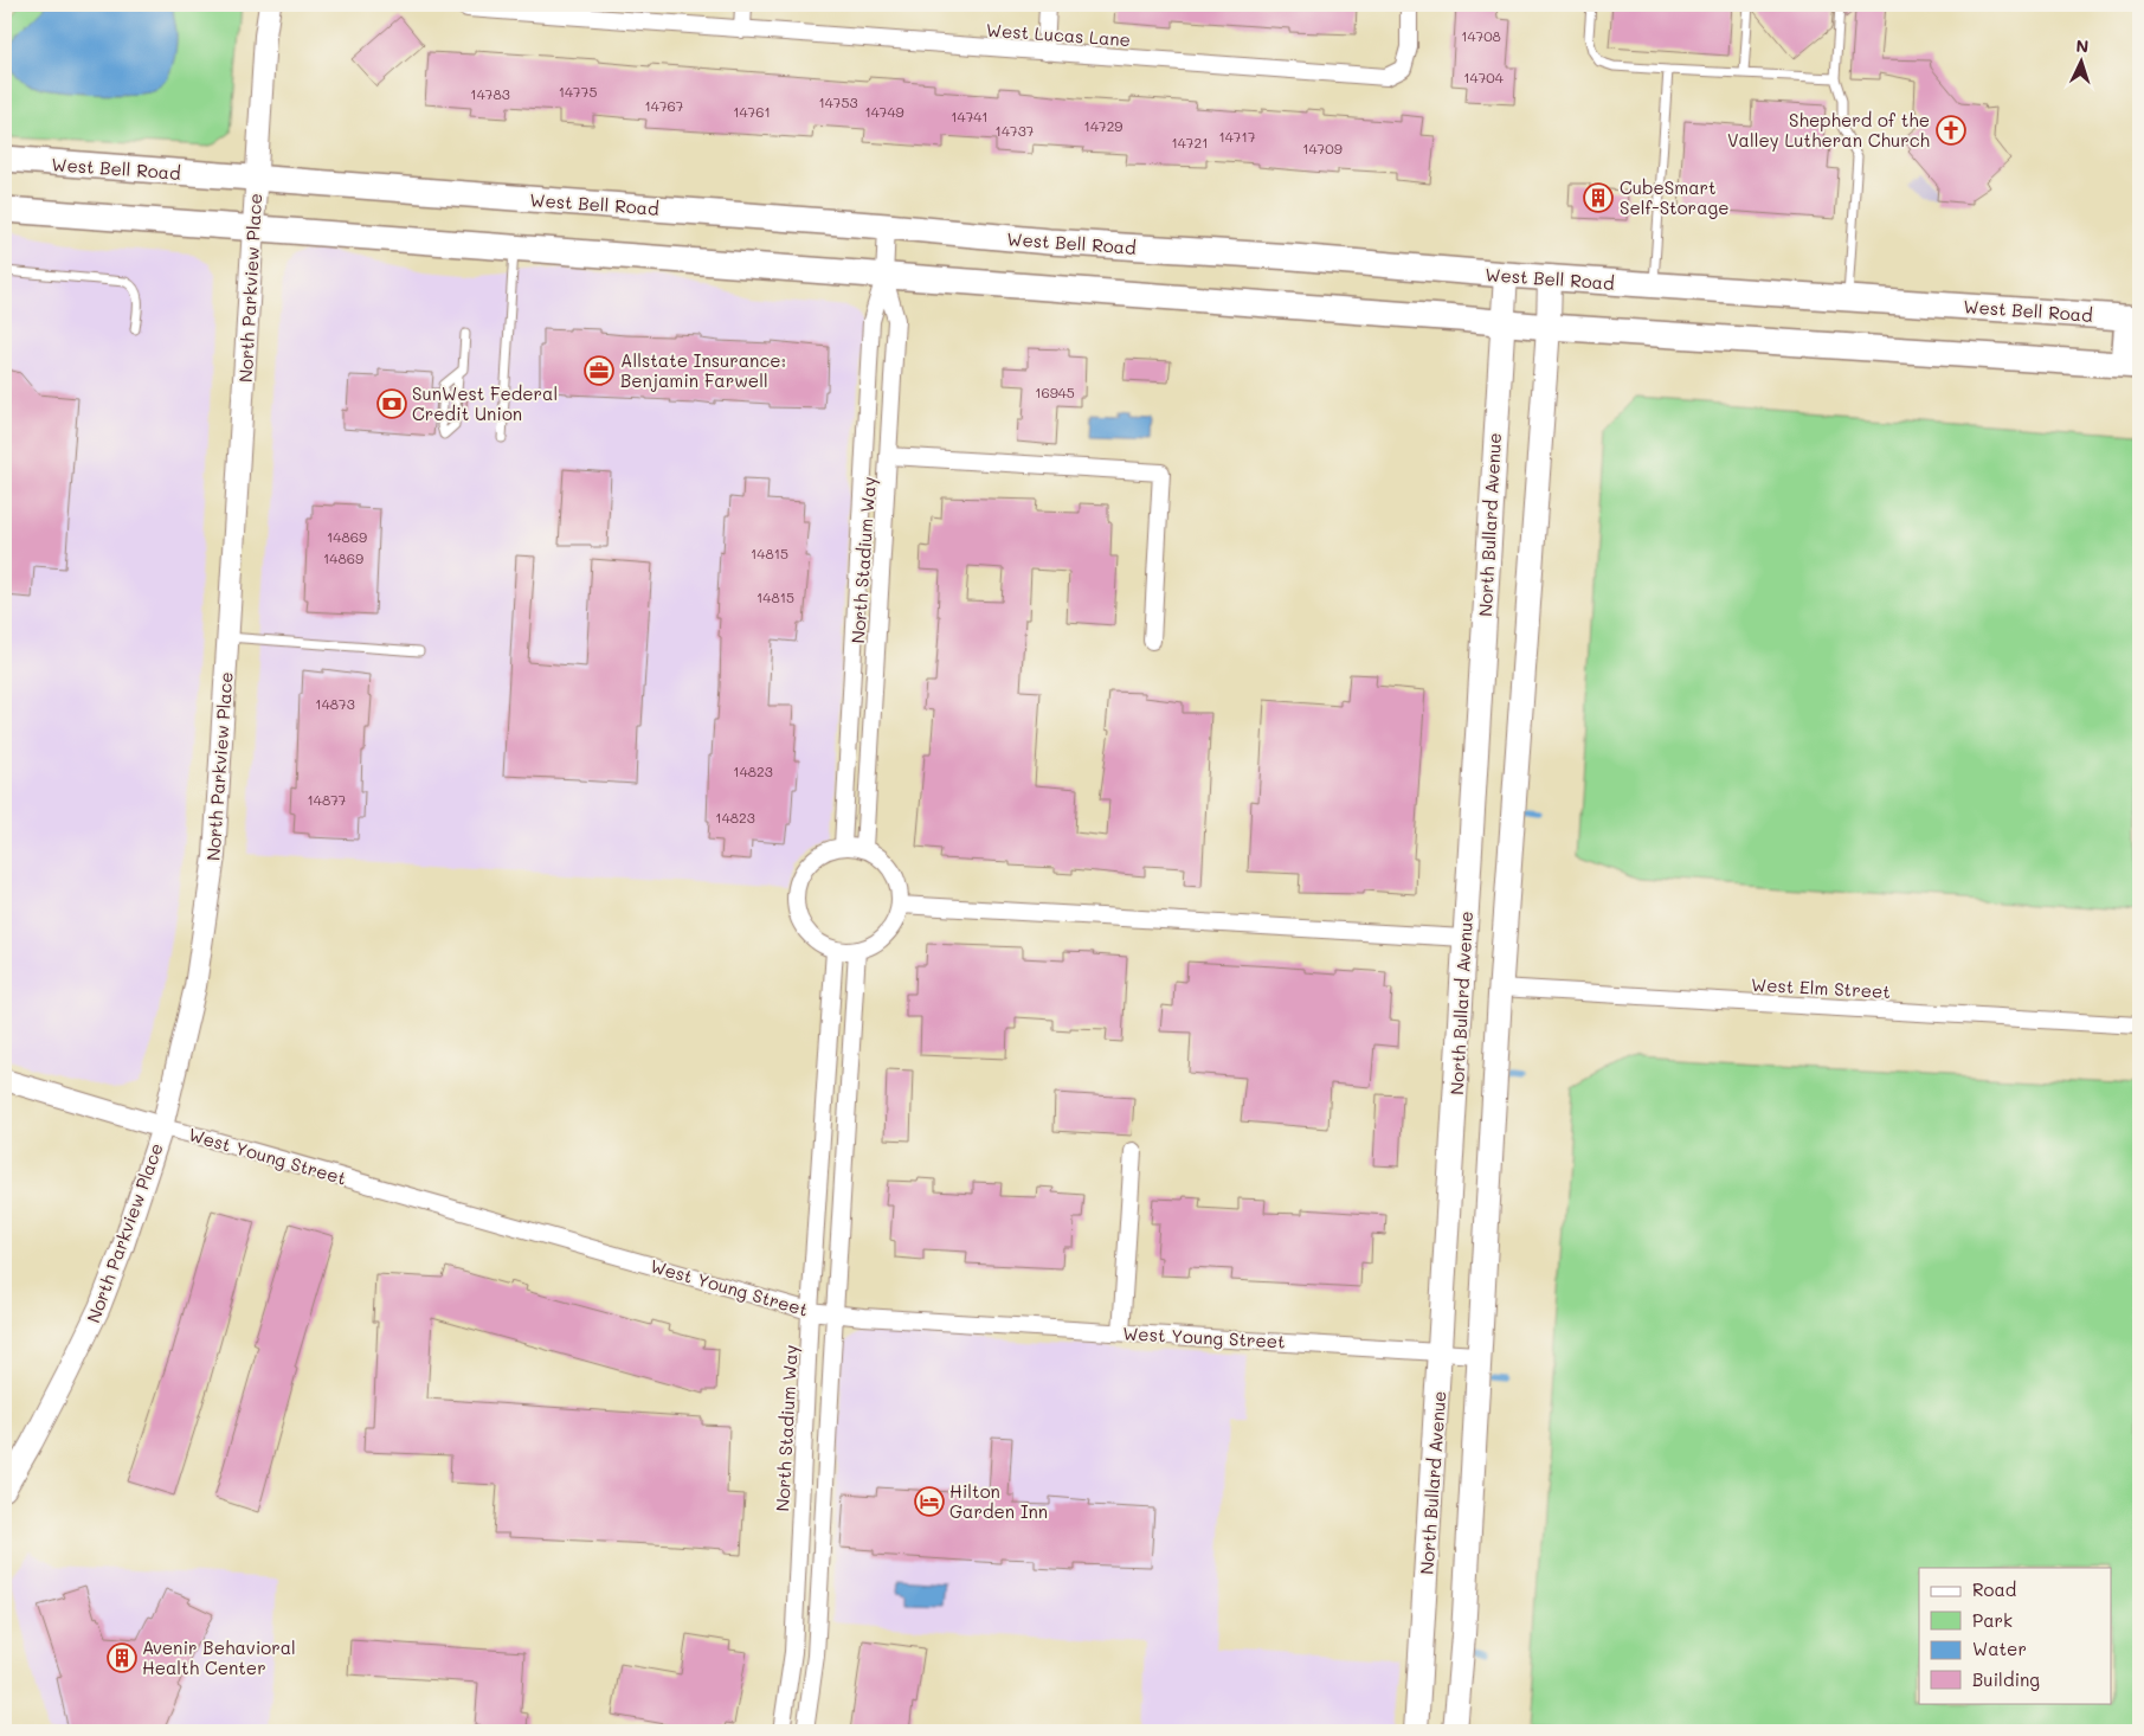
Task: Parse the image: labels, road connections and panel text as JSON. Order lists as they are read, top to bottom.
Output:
{
  "streets": {
    "main road": ["West Bell Road", "North Bullard Avenue"],
    "street": [
      "West Lucas Lane",
      "North Parkview Place",
      "North Stadium Way",
      "West Elm Street",
      "West Young Street"
    ]
  },
  "crossings": [
    ["West Bell Road", "North Parkview Place"],
    ["West Bell Road", "North Bullard Avenue"],
    ["West Bell Road", "North Stadium Way"],
    ["North Parkview Place", "West Young Street"],
    ["North Bullard Avenue", "West Elm Street"],
    ["North Bullard Avenue", "West Young Street"],
    ["North Stadium Way", "West Young Street"]
  ],
  "places": {
    "church": ["Shepherd of the Valley Lutheran Church"],
    "building": ["CubeSmart Self-Storage", "Avenir Behavioral Health Center"],
    "office": ["Allstate Insurance: Benjamin Farwell"],
    "bank": ["SunWest Federal Credit Union"],
    "hotel": ["Hilton Garden Inn"]
  },
  "house_numbers": [
    "14708",
    "14704",
    "14775",
    "14783",
    "14753",
    "14767",
    "14761",
    "14749",
    "14741",
    "14729",
    "14737",
    "14717",
    "14721",
    "14709",
    "16945",
    "14869",
    "14815",
    "14869",
    "14815",
    "14873",
    "14823",
    "14877",
    "14823"
  ],
  "legend": [
    "Road",
    "Park",
    "Water",
    "Building"
  ],
  "north": "top"
}
